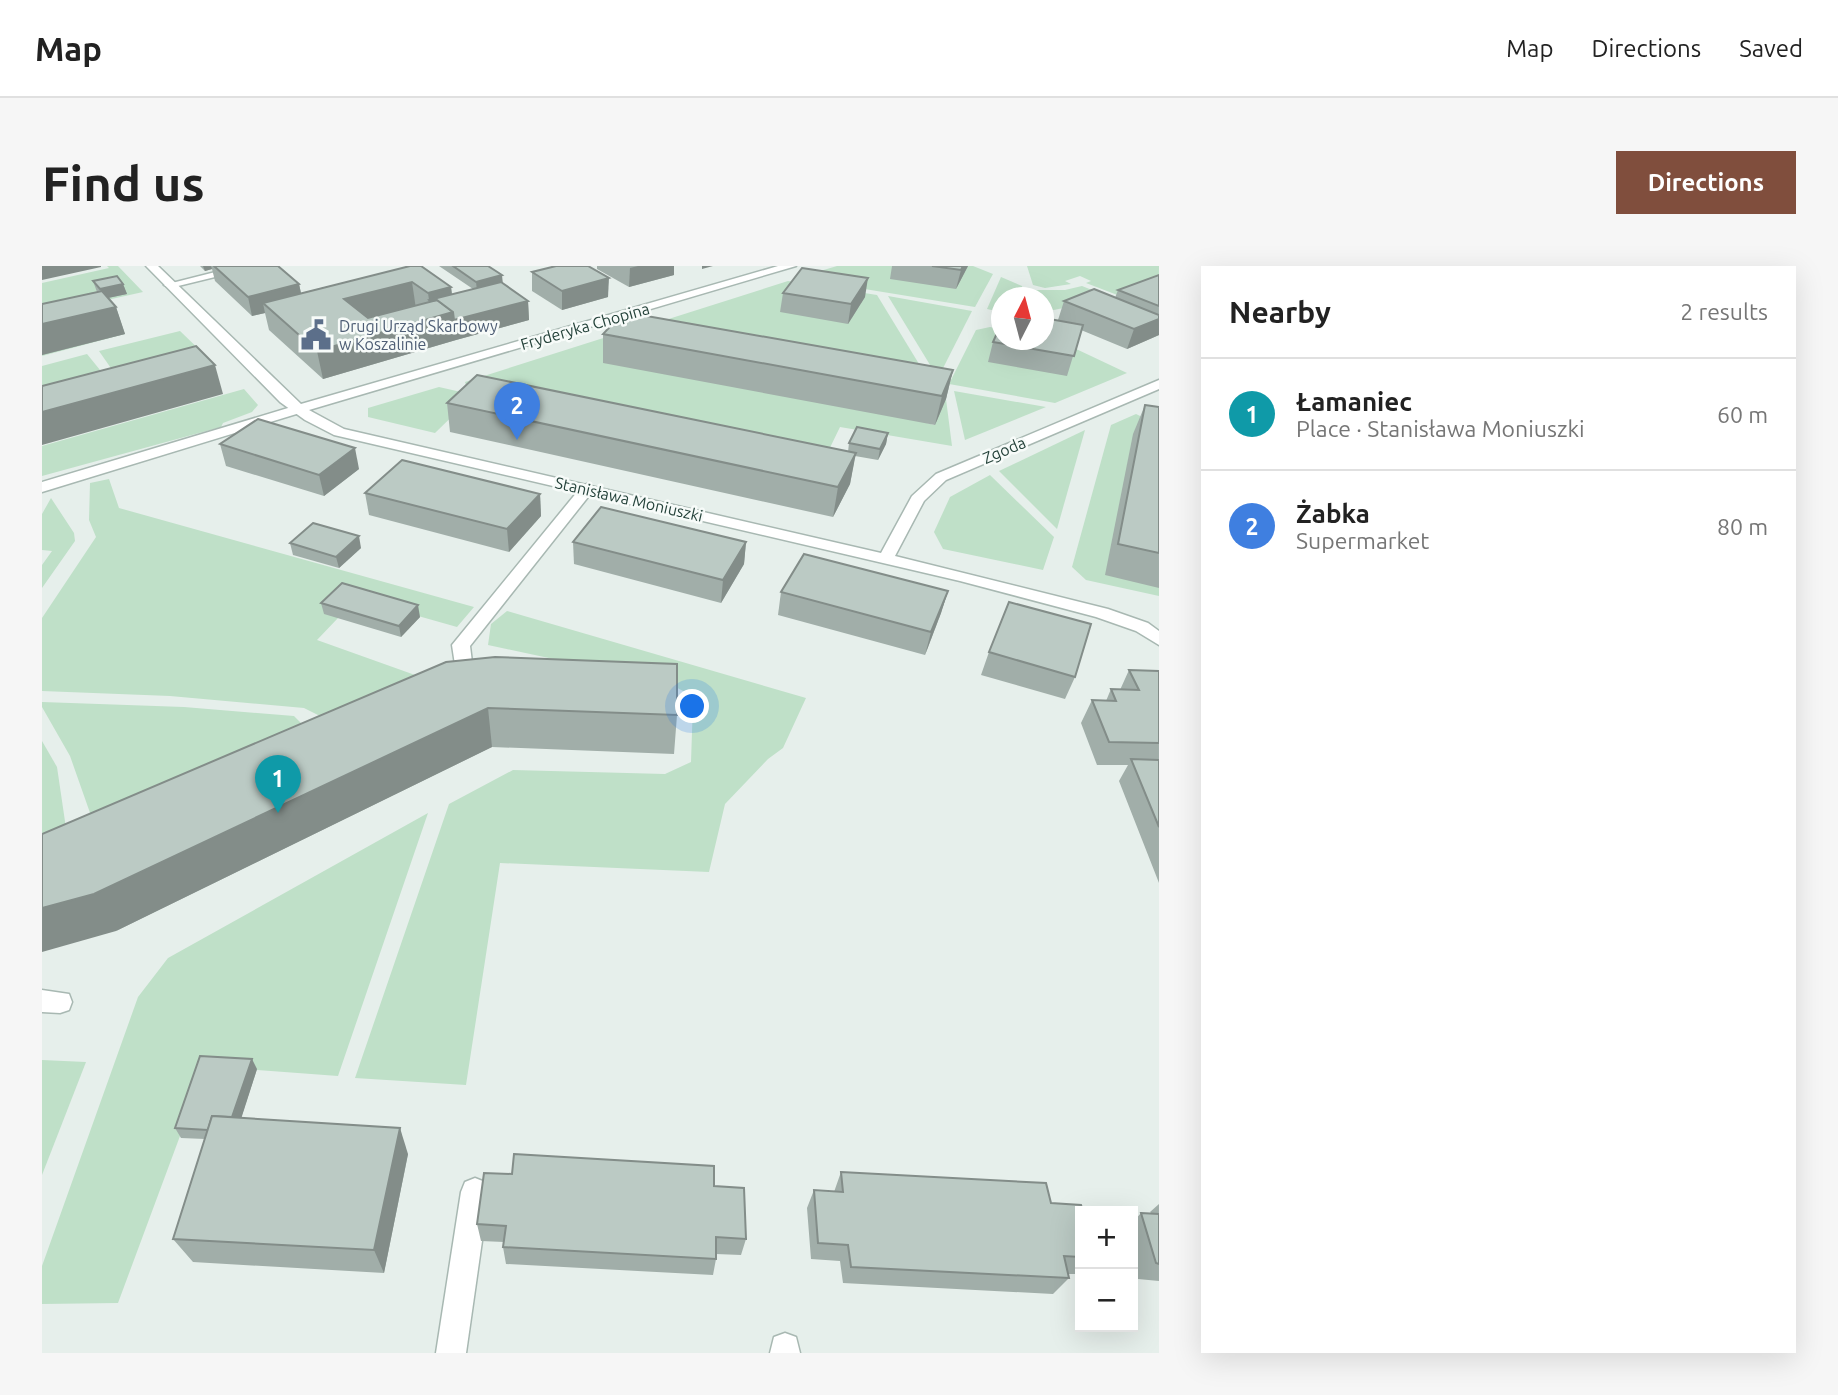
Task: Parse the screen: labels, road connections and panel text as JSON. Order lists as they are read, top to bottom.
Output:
{
  "streets": {
    "street": ["Fryderyka Chopina", "Zgoda", "Stanisława Moniuszki"]
  },
  "crossings": [
    ["Fryderyka Chopina", "Stanisława Moniuszki"],
    ["Zgoda", "Stanisława Moniuszki"]
  ],
  "places": {
    "public building": ["Drugi Urząd Skarbowy w Koszalinie"]
  },
  "north": "top",
  "page": {
    "header": "Map",
    "nav": ["Map", "Directions", "Saved"],
    "buttons": "Directions",
    "title": "Find us",
    "heading": ["Nearby", "2 results"],
    "list": [
      {
        "mark": "1",
        "name": "Łamaniec",
        "note": "Place · Stanisława Moniuszki",
        "value": "60 m"
      },
      {
        "mark": "2",
        "name": "Żabka",
        "note": "Supermarket",
        "value": "80 m"
      }
    ],
    "pins": ["2", "1"],
    "map_buttons": ["+", "−"]
  }
}
